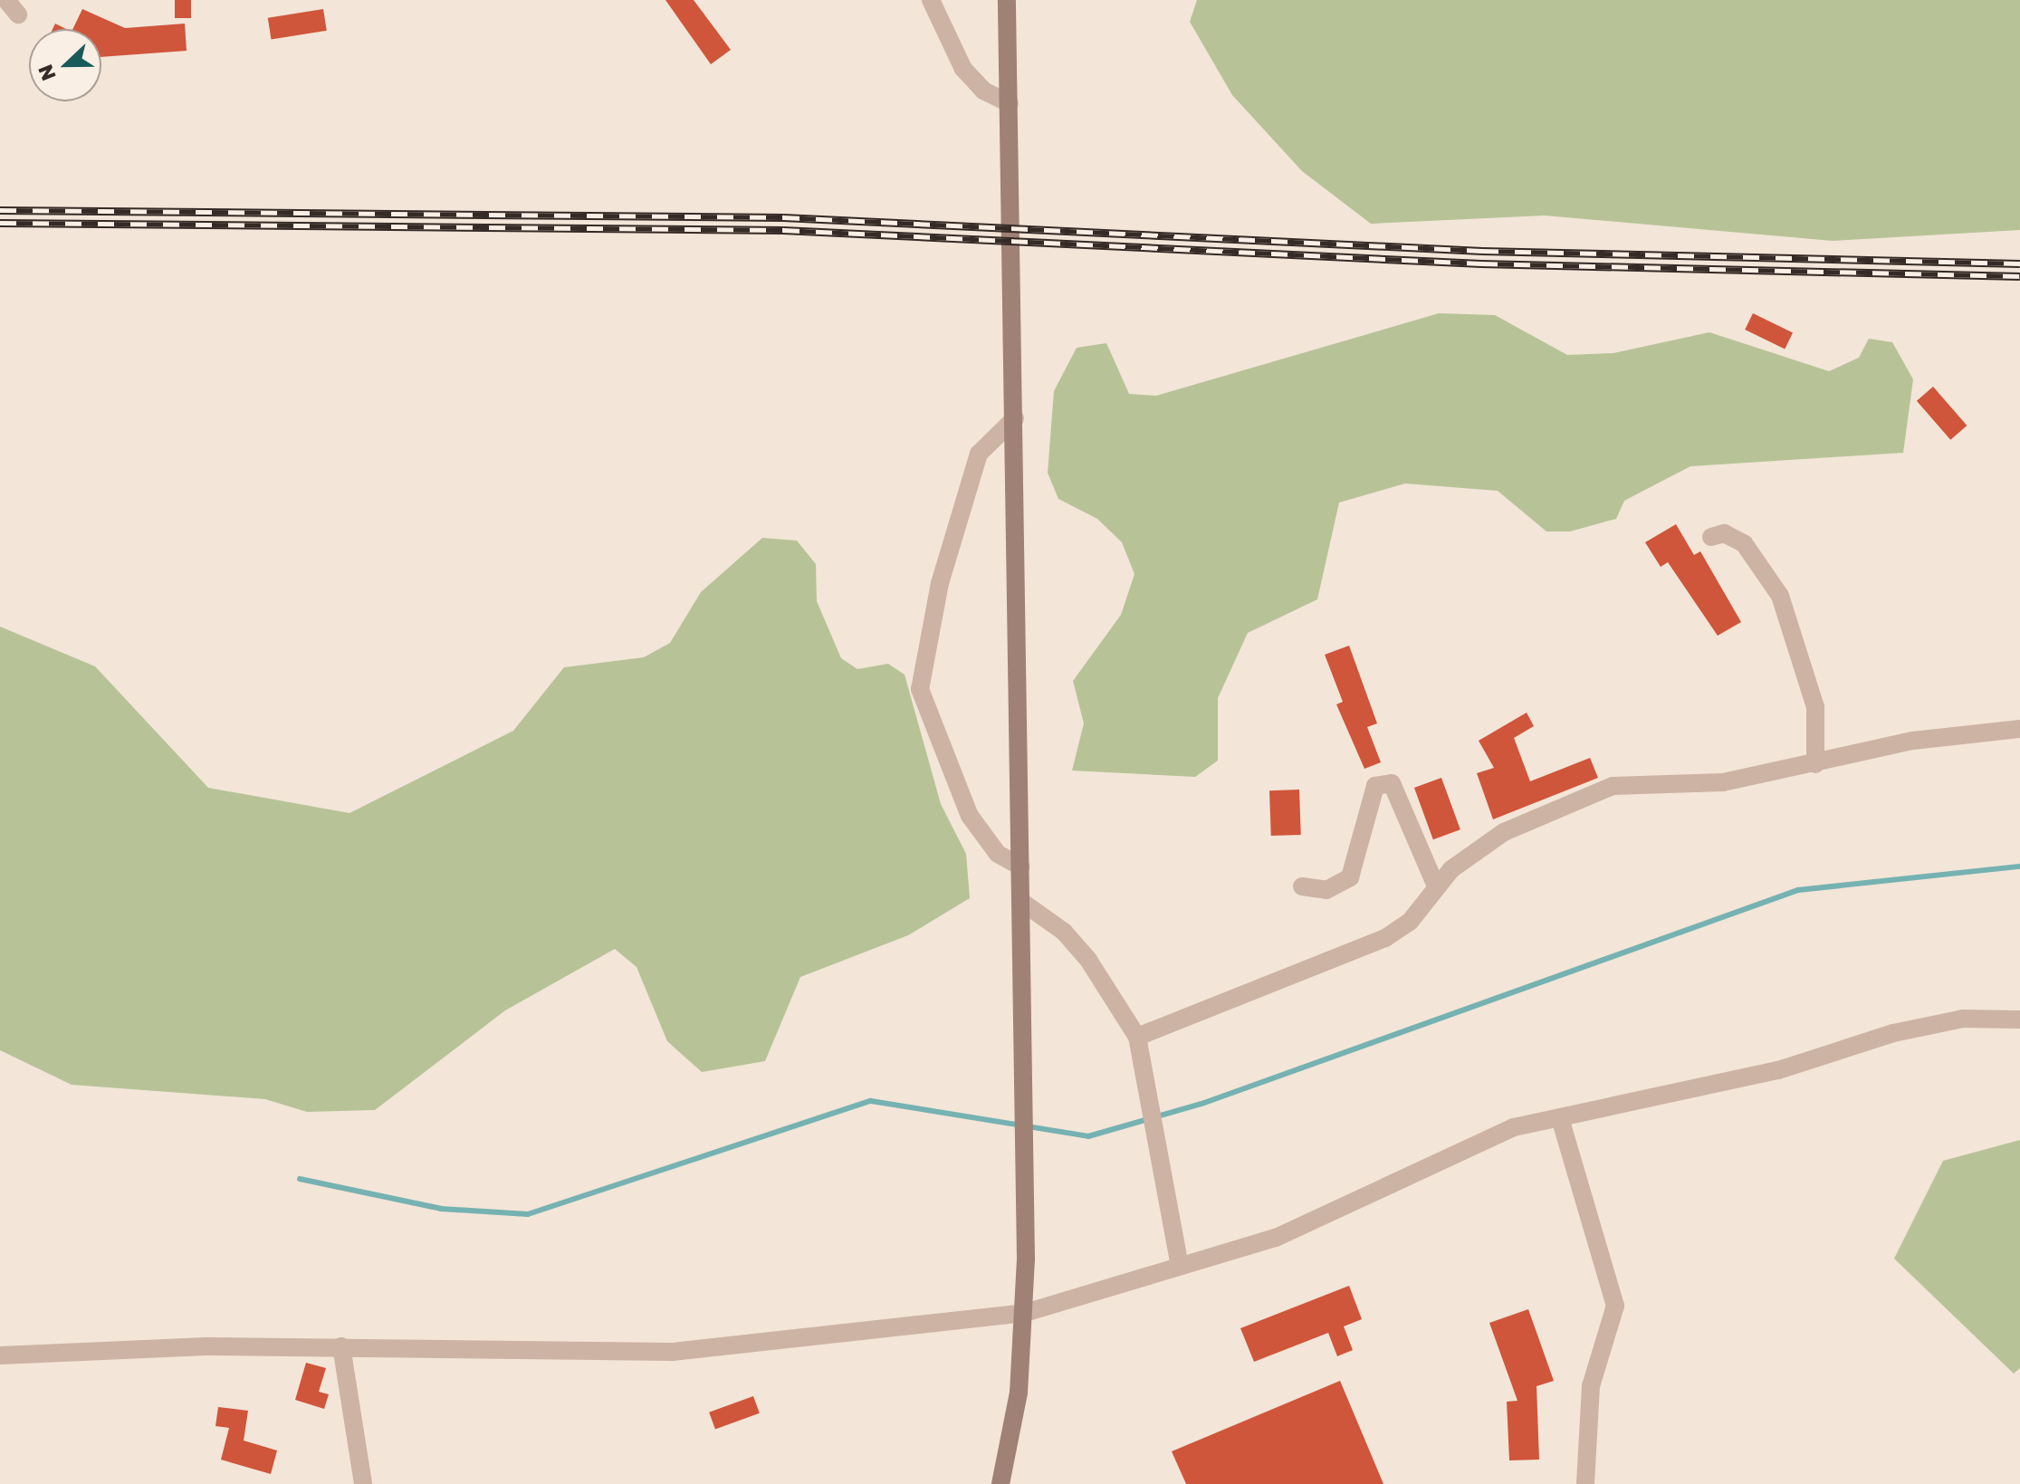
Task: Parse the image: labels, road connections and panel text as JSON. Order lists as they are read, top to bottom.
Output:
{
  "north": "left"
}
